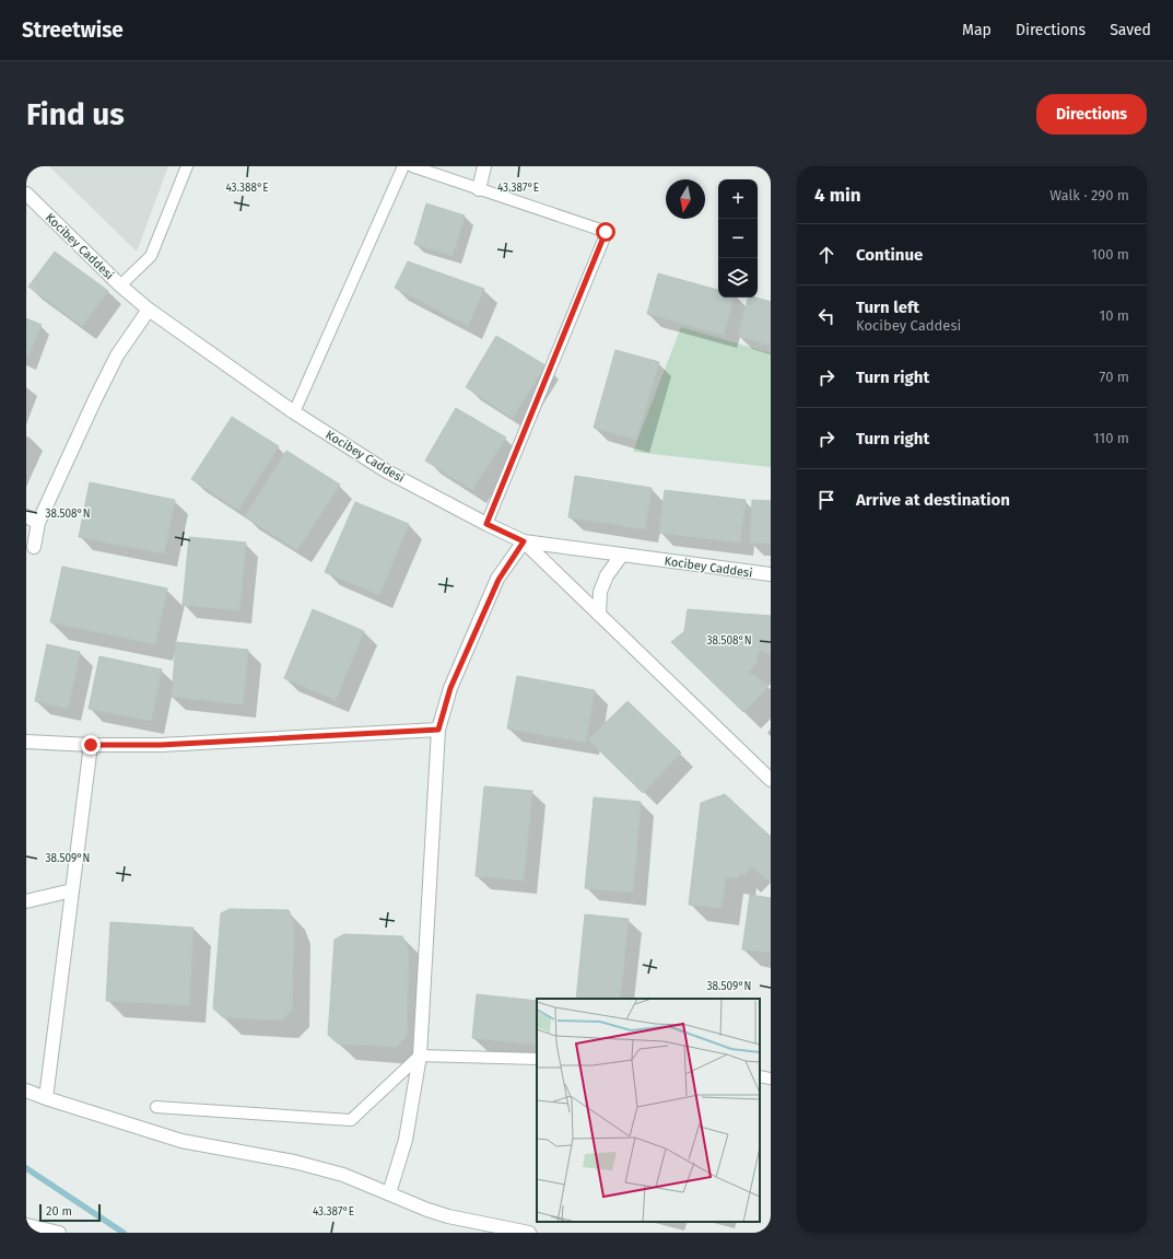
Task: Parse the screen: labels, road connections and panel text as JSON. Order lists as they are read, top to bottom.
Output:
{
  "streets": {
    "street": ["Kocibey Caddesi"]
  },
  "scale_bar": "20 m",
  "north": "bottom",
  "page": {
    "header": "Streetwise",
    "nav": ["Map", "Directions", "Saved"],
    "buttons": "Directions",
    "title": "Find us",
    "heading": ["4 min", "Walk · 290 m"],
    "map_buttons": ["+", "−"],
    "list": [
      ["Continue", "100 m"],
      ["Turn left", "Kocibey Caddesi", "10 m"],
      ["Turn right", "70 m"],
      ["Turn right", "110 m"],
      "Arrive at destination"
    ],
    "scale": "20 m"
  },
  "coordinates": [
    "43.388°E",
    "43.387°E",
    "38.508°N",
    "38.509°N"
  ]
}
